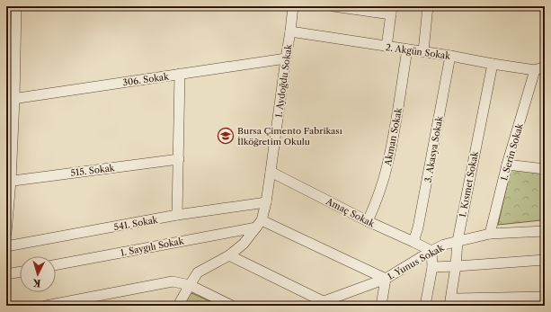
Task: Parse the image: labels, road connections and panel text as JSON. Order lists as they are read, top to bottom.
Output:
{
  "streets": {
    "street": [
      "2. Akgün Sokak",
      "306. Sokak",
      "1. Aydoğdu Sokak",
      "Akman Sokak",
      "3. Akasya Sokak",
      "1. Serin Sokak",
      "515. Sokak",
      "1. Kısmet Sokak",
      "Amaç Sokak",
      "541. Sokak",
      "1. Saygılı Sokak",
      "1. Yunus Sokak"
    ]
  },
  "crossings": [
    ["2. Akgün Sokak", "1. Aydoğdu Sokak"],
    ["2. Akgün Sokak", "Akman Sokak"],
    ["2. Akgün Sokak", "3. Akasya Sokak"],
    ["2. Akgün Sokak", "1. Serin Sokak"],
    ["2. Akgün Sokak", "1. Kısmet Sokak"],
    ["306. Sokak", "1. Aydoğdu Sokak"],
    ["1. Aydoğdu Sokak", "Amaç Sokak"],
    ["1. Aydoğdu Sokak", "541. Sokak"],
    ["1. Aydoğdu Sokak", "1. Saygılı Sokak"],
    ["Akman Sokak", "Amaç Sokak"],
    ["3. Akasya Sokak", "Amaç Sokak"],
    ["1. Serin Sokak", "1. Yunus Sokak"],
    ["1. Kısmet Sokak", "1. Yunus Sokak"],
    ["Amaç Sokak", "1. Yunus Sokak"]
  ],
  "places": {
    "school or university": ["Bursa Çimento Fabrikası İlköğretim Okulu"]
  },
  "north": "bottom"
}
